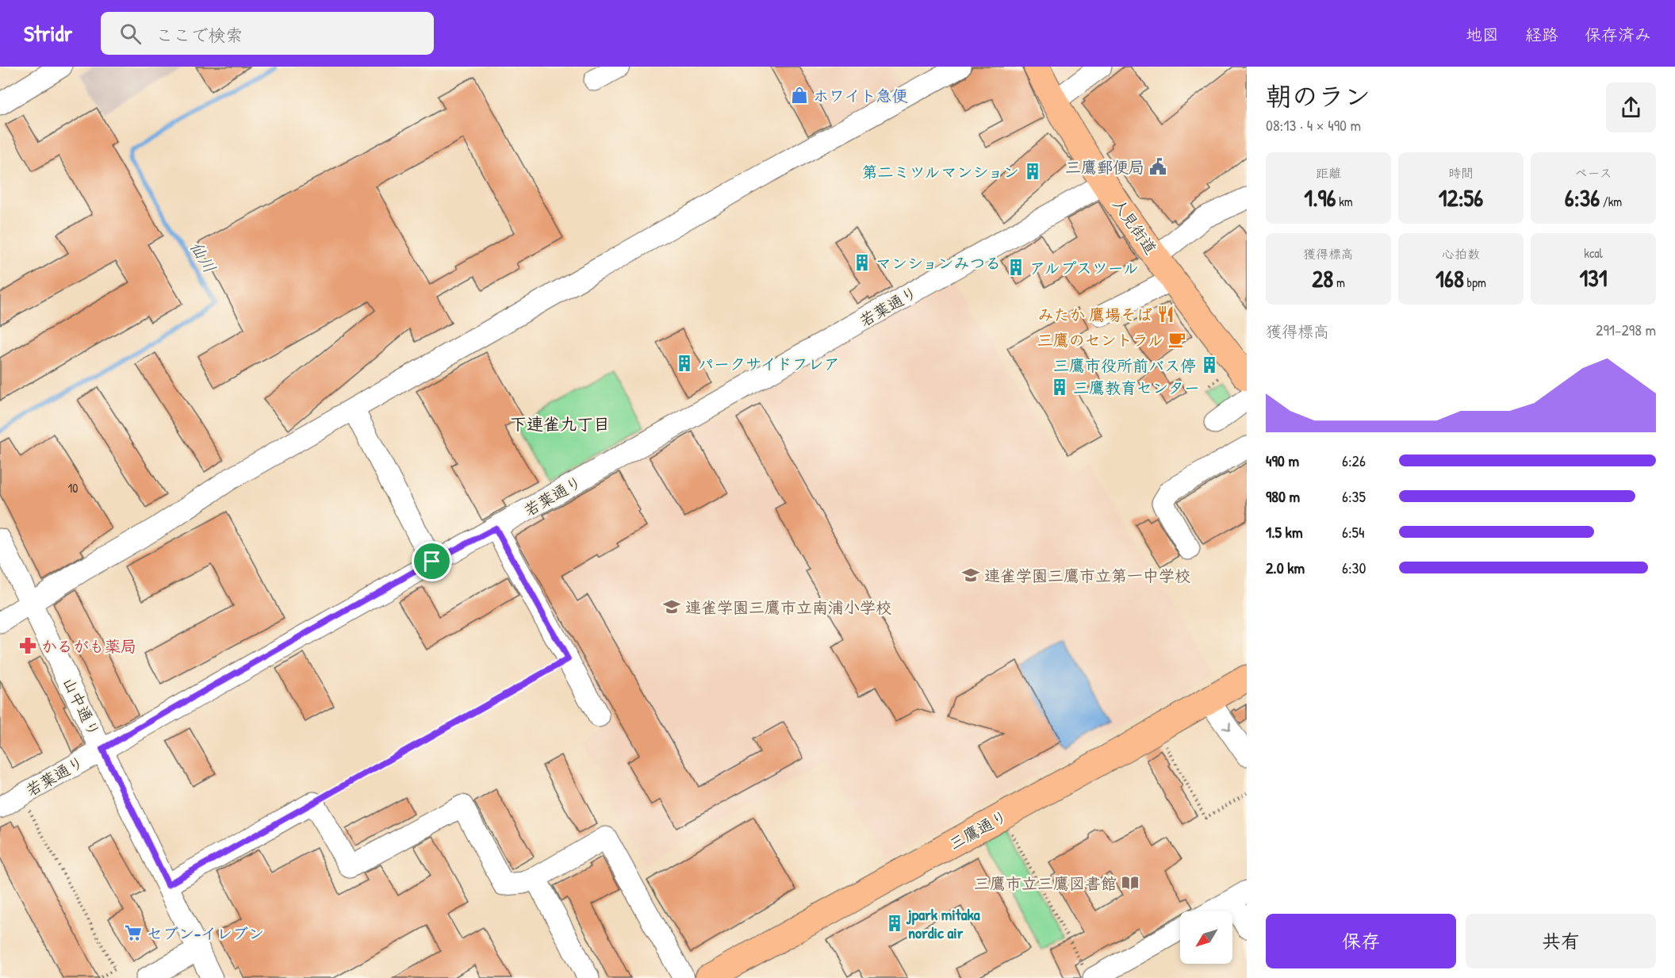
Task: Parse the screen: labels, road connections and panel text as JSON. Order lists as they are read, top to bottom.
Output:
{
  "streets": {
    "main road": ["人見街道", "三鷹通り"],
    "street": ["若葉通り", "山中通り"]
  },
  "crossings": [
    ["人見街道", "若葉通り"],
    ["若葉通り", "山中通り"]
  ],
  "districts": ["下連雀九丁目"],
  "water": ["仙川"],
  "places": {
    "shop": ["ホワイト急便"],
    "public building": ["三鷹郵便局"],
    "building": [
      "第二ミツルマンション",
      "マンションみつる",
      "アルプスツール",
      "パークサイドフレア",
      "三鷹市役所前バス停",
      "三鷹教育センター",
      "jpark mitaka nordic air"
    ],
    "restaurant": ["みたか 鷹場そば"],
    "cafe": ["三鷹のセントラル"],
    "school or university": ["連雀学園三鷹市立第一中学校", "連雀学園三鷹市立南浦小学校"],
    "pharmacy": ["かるがも薬局"],
    "library": ["三鷹市立三鷹図書館"],
    "supermarket": ["セブン-イレブン"]
  },
  "house_numbers": ["10"],
  "north": "bottom left",
  "page": {
    "header": "Stridr",
    "search": "ここで検索",
    "nav": ["地図", "経路", "保存済み"],
    "heading": ["朝のラン", "08:13 · 4 × 490 m"],
    "stats": [
      ["距離", "1.96 km"],
      ["時間", "12:56"],
      ["ペース", "6:36 /km"],
      ["獲得標高", "28 m"],
      ["心拍数", "168 bpm"],
      ["kcal", "131"]
    ],
    "chart": ["獲得標高", "291–298 m"],
    "list": [
      {
        "name": "490 m",
        "note": "6:26"
      },
      {
        "name": "980 m",
        "note": "6:35"
      },
      {
        "name": "1.5 km",
        "note": "6:54"
      },
      {
        "name": "2.0 km",
        "note": "6:30"
      }
    ],
    "buttons": ["保存", "共有"]
  }
}
